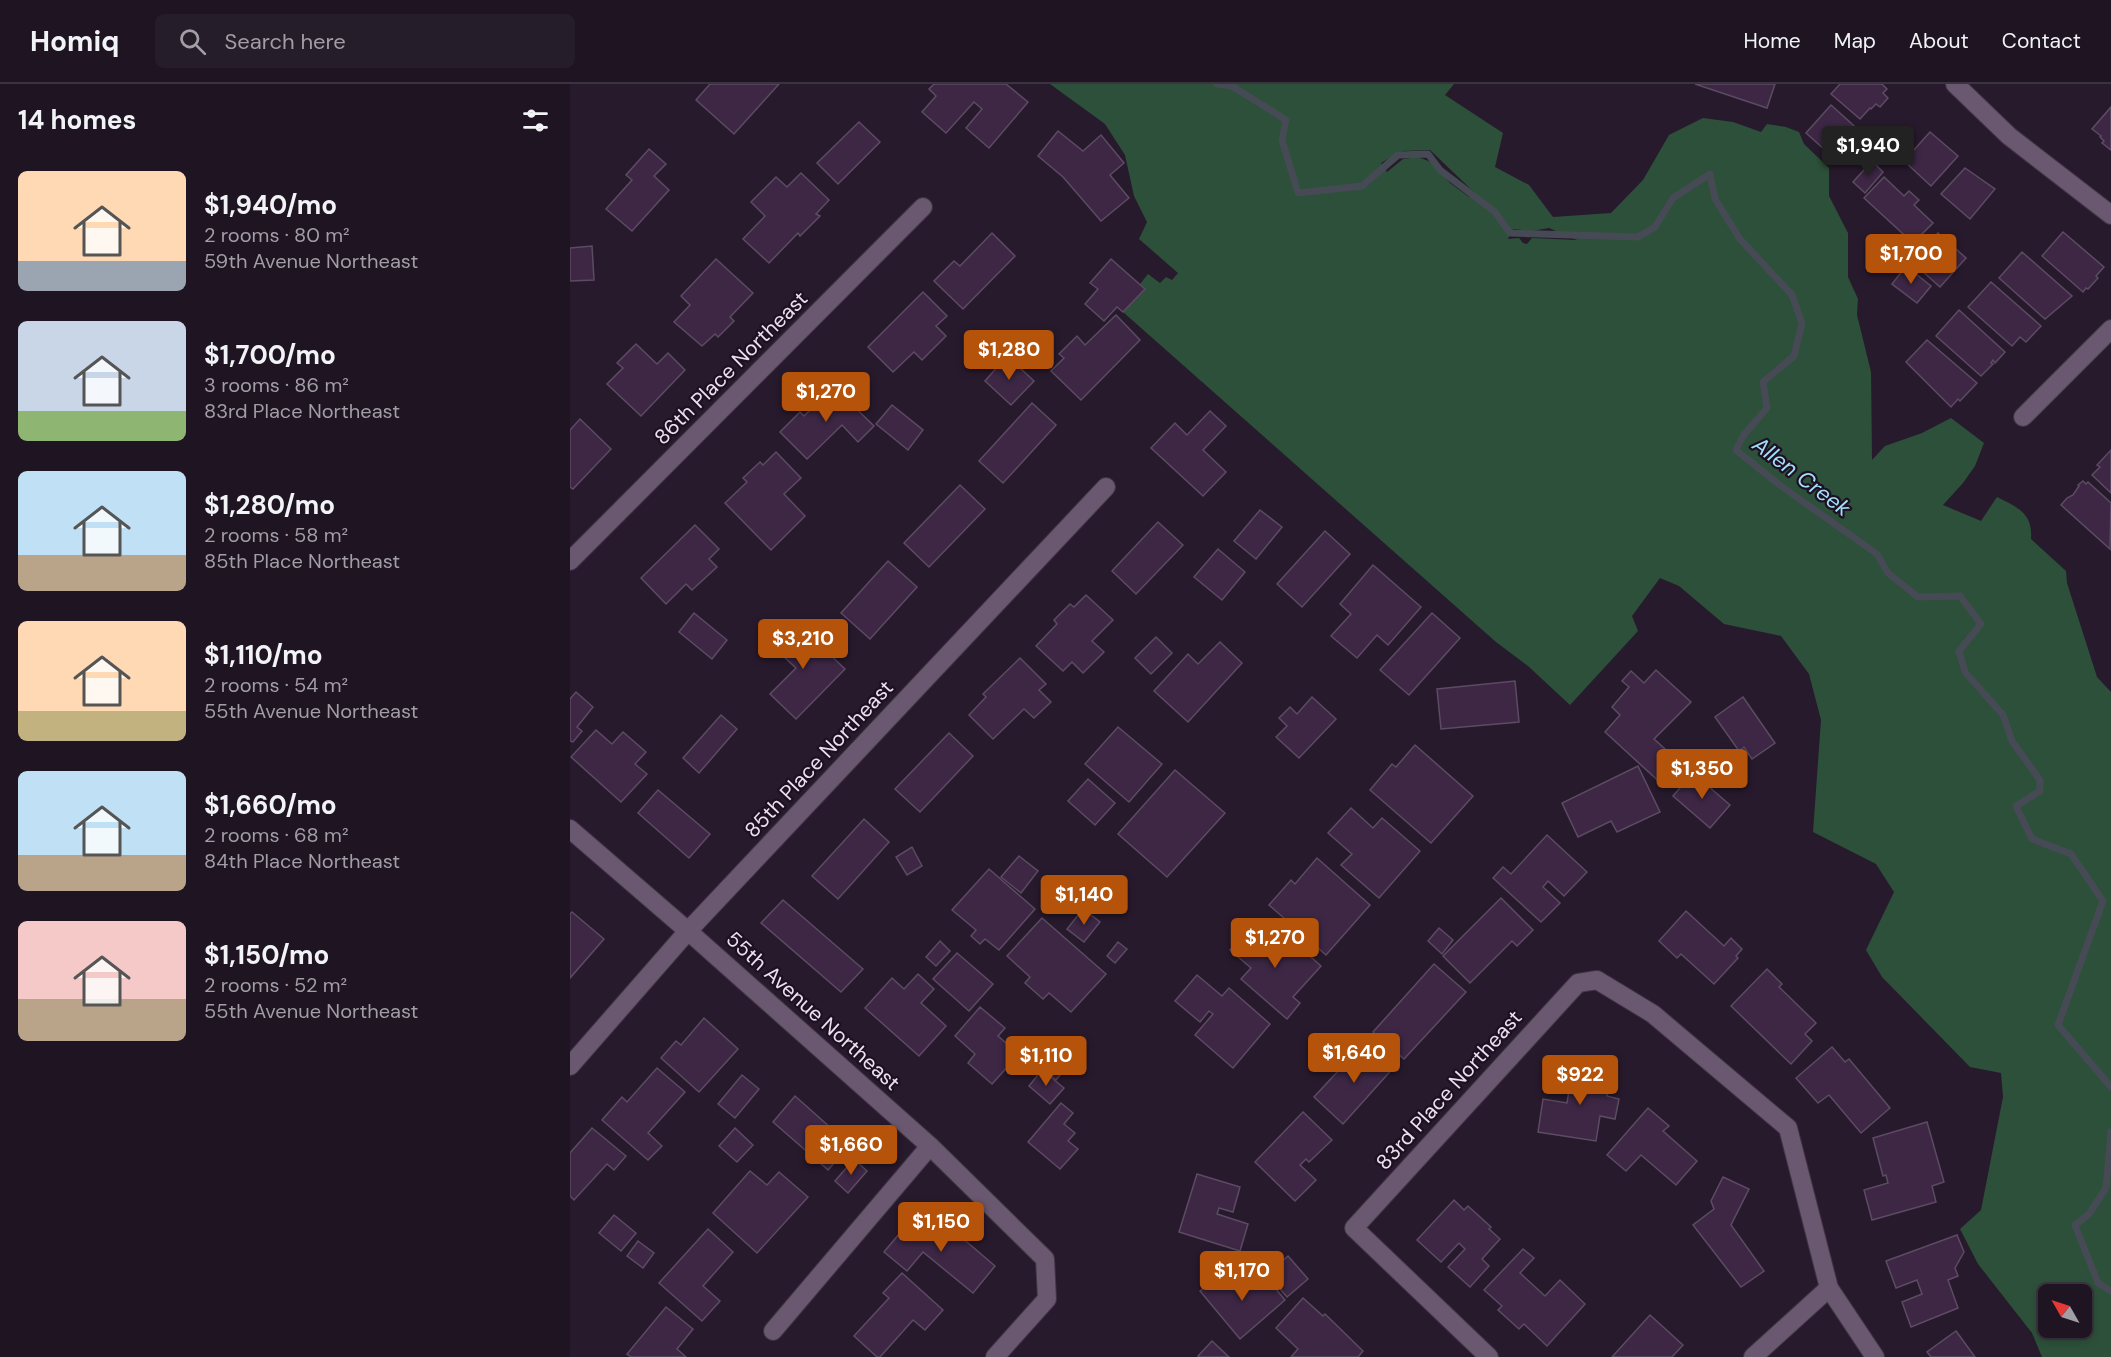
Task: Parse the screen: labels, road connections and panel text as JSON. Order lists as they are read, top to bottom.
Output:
{
  "streets": {
    "street": [
      "86th Place Northeast",
      "85th Place Northeast",
      "55th Avenue Northeast",
      "83rd Place Northeast"
    ]
  },
  "crossings": [
    ["85th Place Northeast", "55th Avenue Northeast"]
  ],
  "water": ["Allen Creek"],
  "north": "top left",
  "page": {
    "header": "Homiq",
    "search": "Search here",
    "nav": [
      "Home",
      "Map",
      "About",
      "Contact"
    ],
    "heading": "14 homes",
    "price": [
      "$1,940",
      "$1,700",
      "$1,280",
      "$1,270",
      "$3,210",
      "$1,350",
      "$1,140",
      "$1,270",
      "$1,640",
      "$1,110",
      "$922",
      "$1,660",
      "$1,150",
      "$1,170"
    ],
    "list": [
      {
        "name": "$1,940/mo",
        "note": "2 rooms · 80 m² · 59th Avenue Northeast"
      },
      {
        "name": "$1,700/mo",
        "note": "3 rooms · 86 m² · 83rd Place Northeast"
      },
      {
        "name": "$1,280/mo",
        "note": "2 rooms · 58 m² · 85th Place Northeast"
      },
      {
        "name": "$1,110/mo",
        "note": "2 rooms · 54 m² · 55th Avenue Northeast"
      },
      {
        "name": "$1,660/mo",
        "note": "2 rooms · 68 m² · 84th Place Northeast"
      },
      {
        "name": "$1,150/mo",
        "note": "2 rooms · 52 m² · 55th Avenue Northeast"
      }
    ]
  }
}
